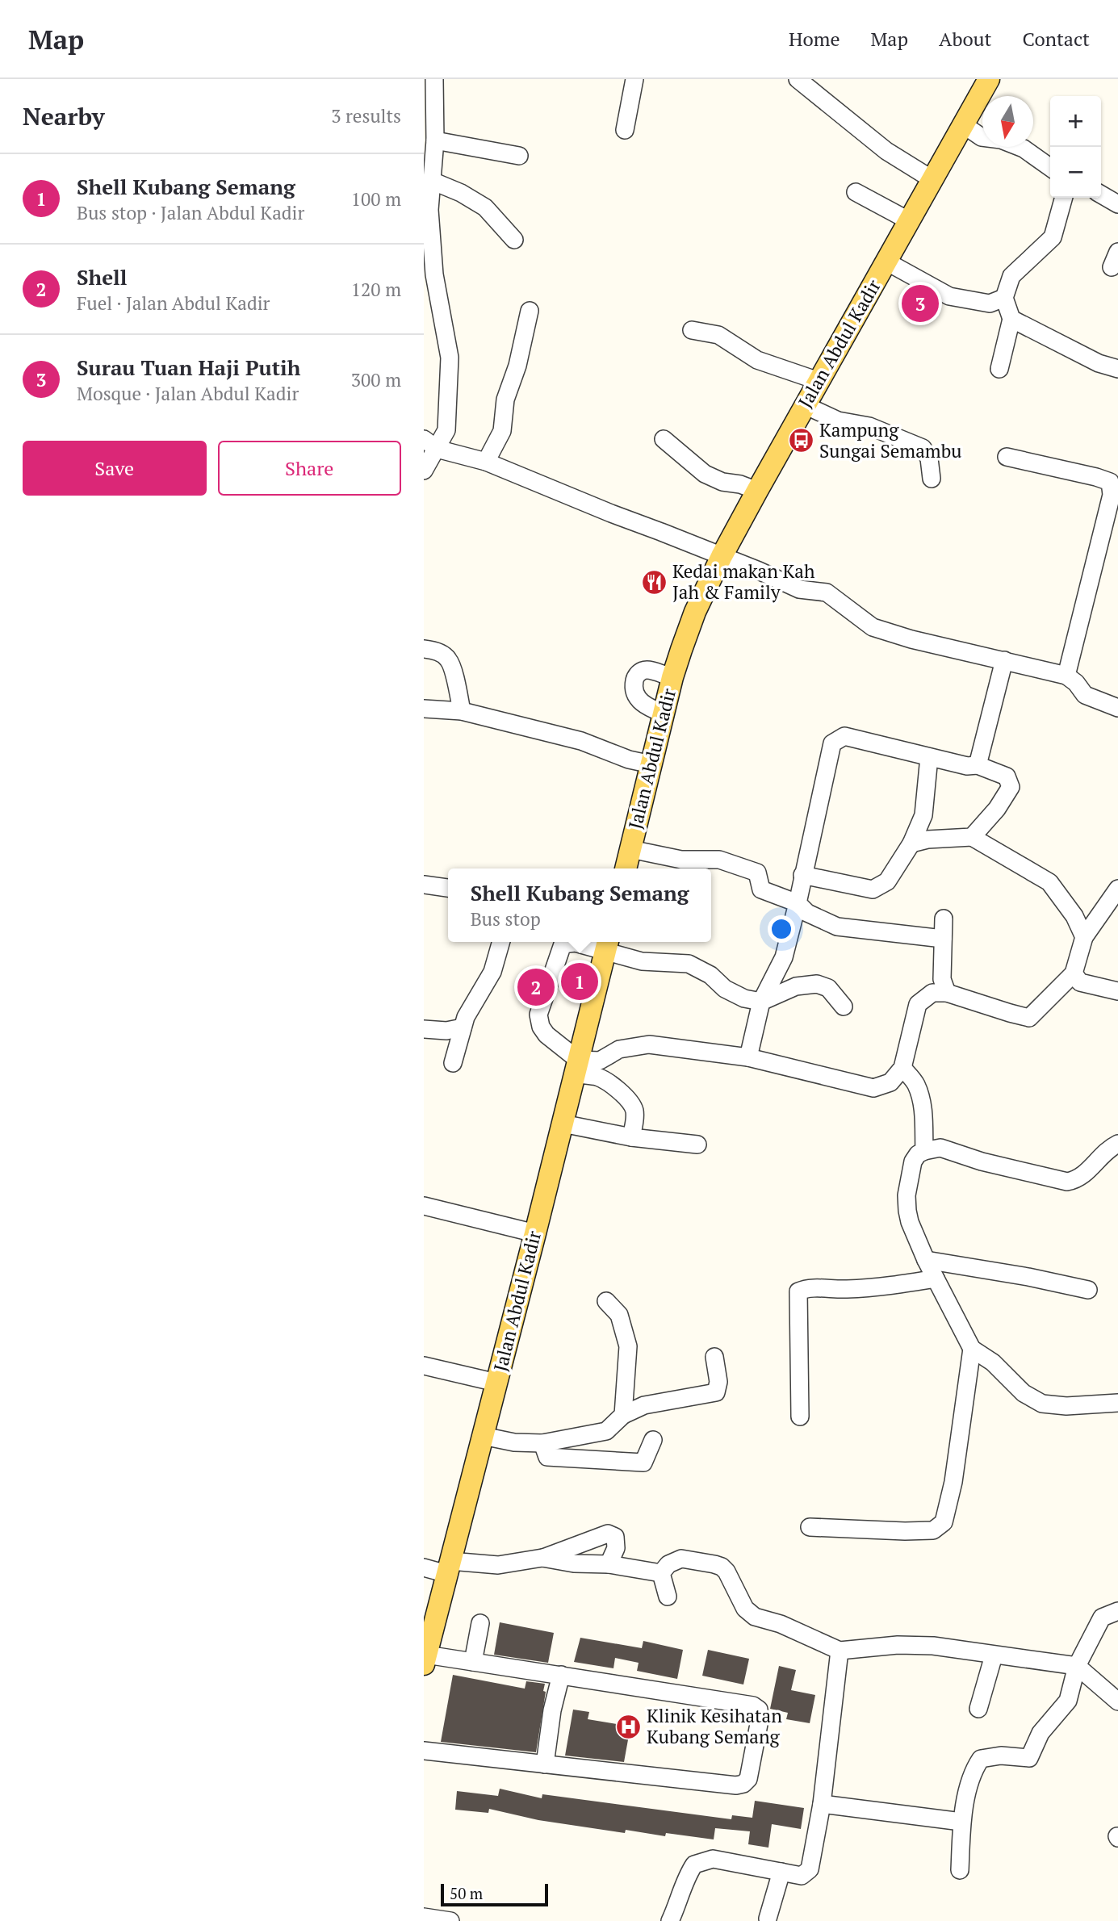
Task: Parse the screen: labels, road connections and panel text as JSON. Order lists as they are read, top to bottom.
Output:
{
  "streets": {
    "main road": ["Jalan Abdul Kadir"]
  },
  "places": {
    "bus stop": ["Kampung Sungai Semambu"],
    "restaurant": ["Kedai makan Kah Jah & Family"],
    "hospital": ["Klinik Kesihatan Kubang Semang"]
  },
  "scale_bar": "50 m",
  "north": "bottom",
  "page": {
    "header": "Map",
    "nav": [
      "Home",
      "Map",
      "About",
      "Contact"
    ],
    "heading": ["Nearby", "3 results"],
    "map_buttons": ["+", "−"],
    "list": [
      {
        "mark": "1",
        "name": "Shell Kubang Semang",
        "note": "Bus stop · Jalan Abdul Kadir",
        "value": "100 m"
      },
      {
        "mark": "2",
        "name": "Shell",
        "note": "Fuel · Jalan Abdul Kadir",
        "value": "120 m"
      },
      {
        "mark": "3",
        "name": "Surau Tuan Haji Putih",
        "note": "Mosque · Jalan Abdul Kadir",
        "value": "300 m"
      }
    ],
    "pins": ["3", "1", "2"],
    "buttons": ["Save", "Share"],
    "popup": ["Shell Kubang Semang", "Bus stop"],
    "scale": "50 m"
  }
}
